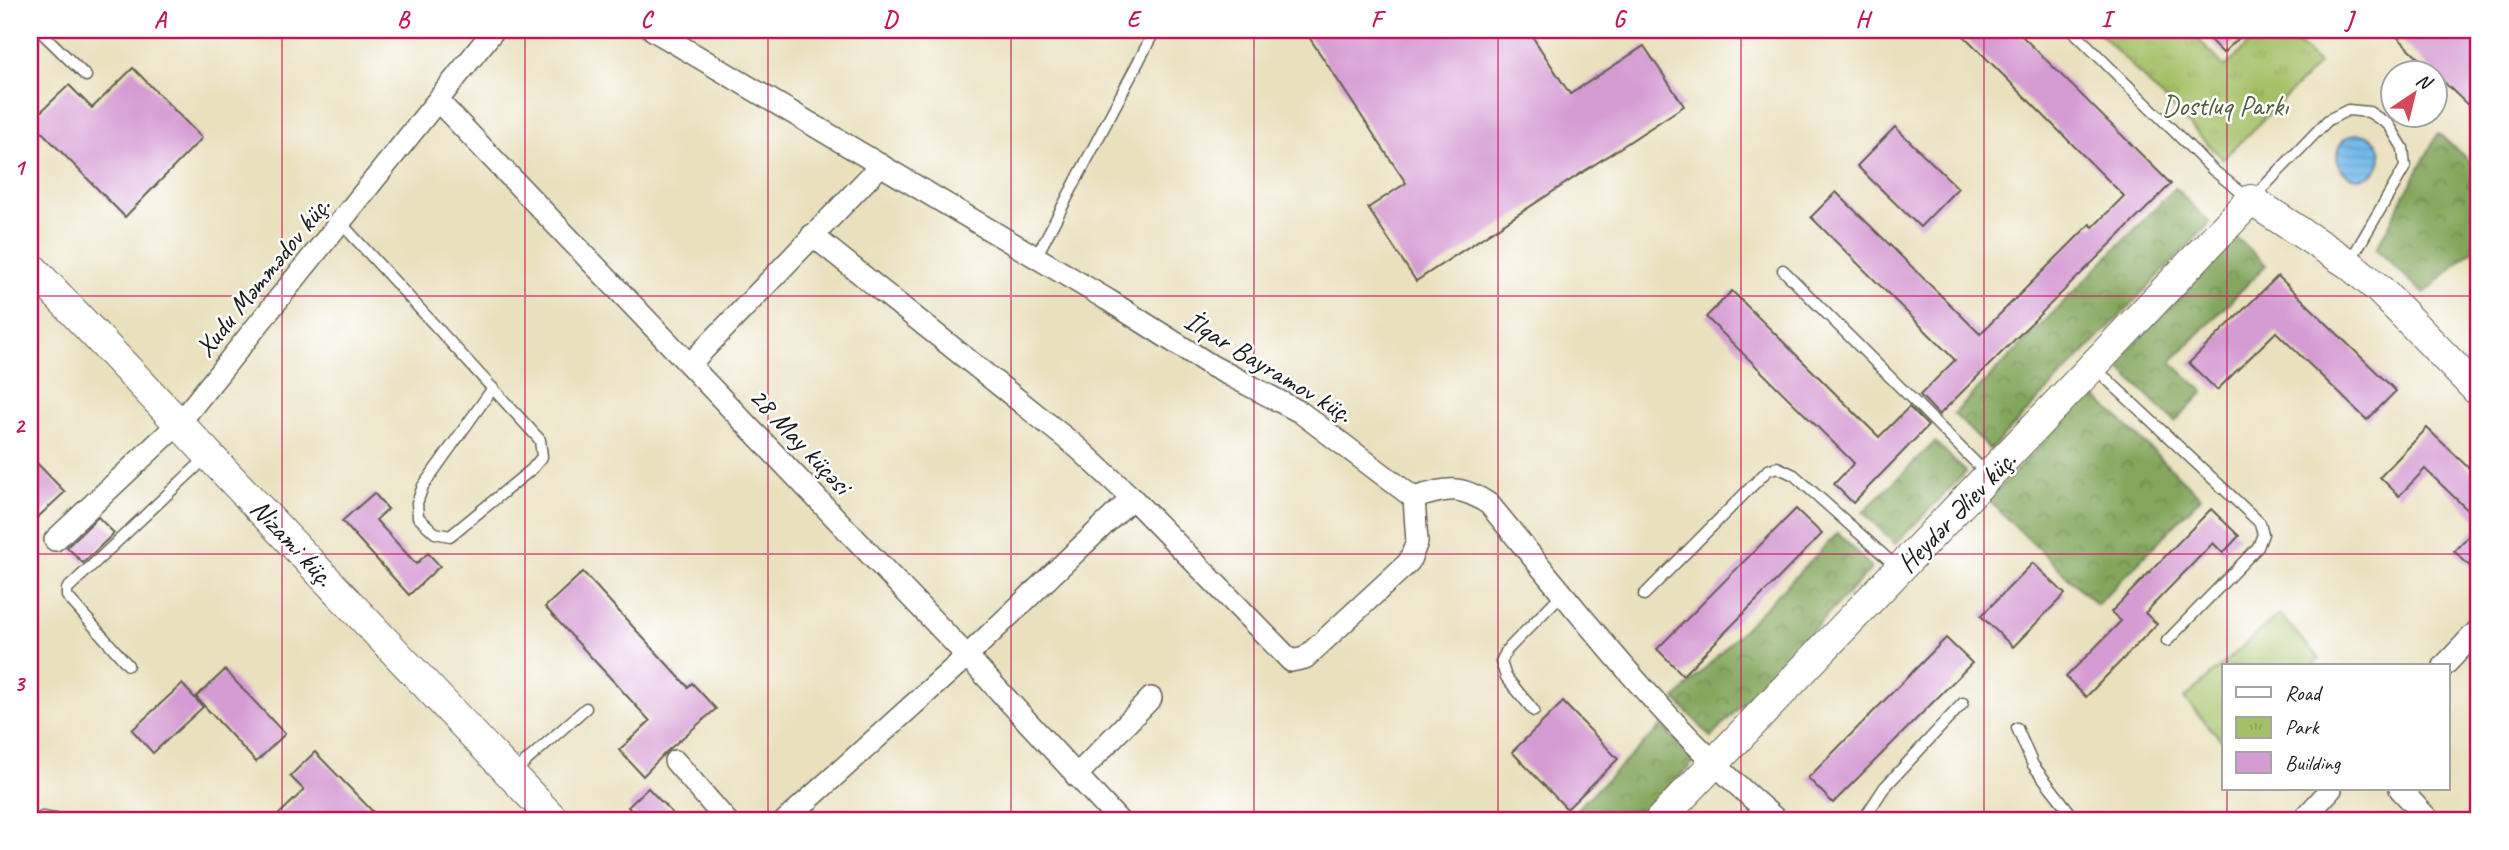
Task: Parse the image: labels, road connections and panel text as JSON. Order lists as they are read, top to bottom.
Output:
{
  "streets": {
    "street": [
      "Xudu Məmmədov küç.",
      "İlqar Bayramov küç.",
      "28 May küçəsi",
      "Heydər Əliev küç.",
      "Nizami küç."
    ]
  },
  "crossings": [
    ["Xudu Məmmədov küç.", "28 May küçəsi"],
    ["Xudu Məmmədov küç.", "Nizami küç."]
  ],
  "parks": ["Dostluq Parkı"],
  "legend": ["Road", "Park", "Building"],
  "north": "top right",
  "grid": {
    "columns": [
      "A",
      "B",
      "C",
      "D",
      "E",
      "F",
      "G",
      "H",
      "I",
      "J"
    ],
    "rows": ["1", "2", "3"]
  }
}
